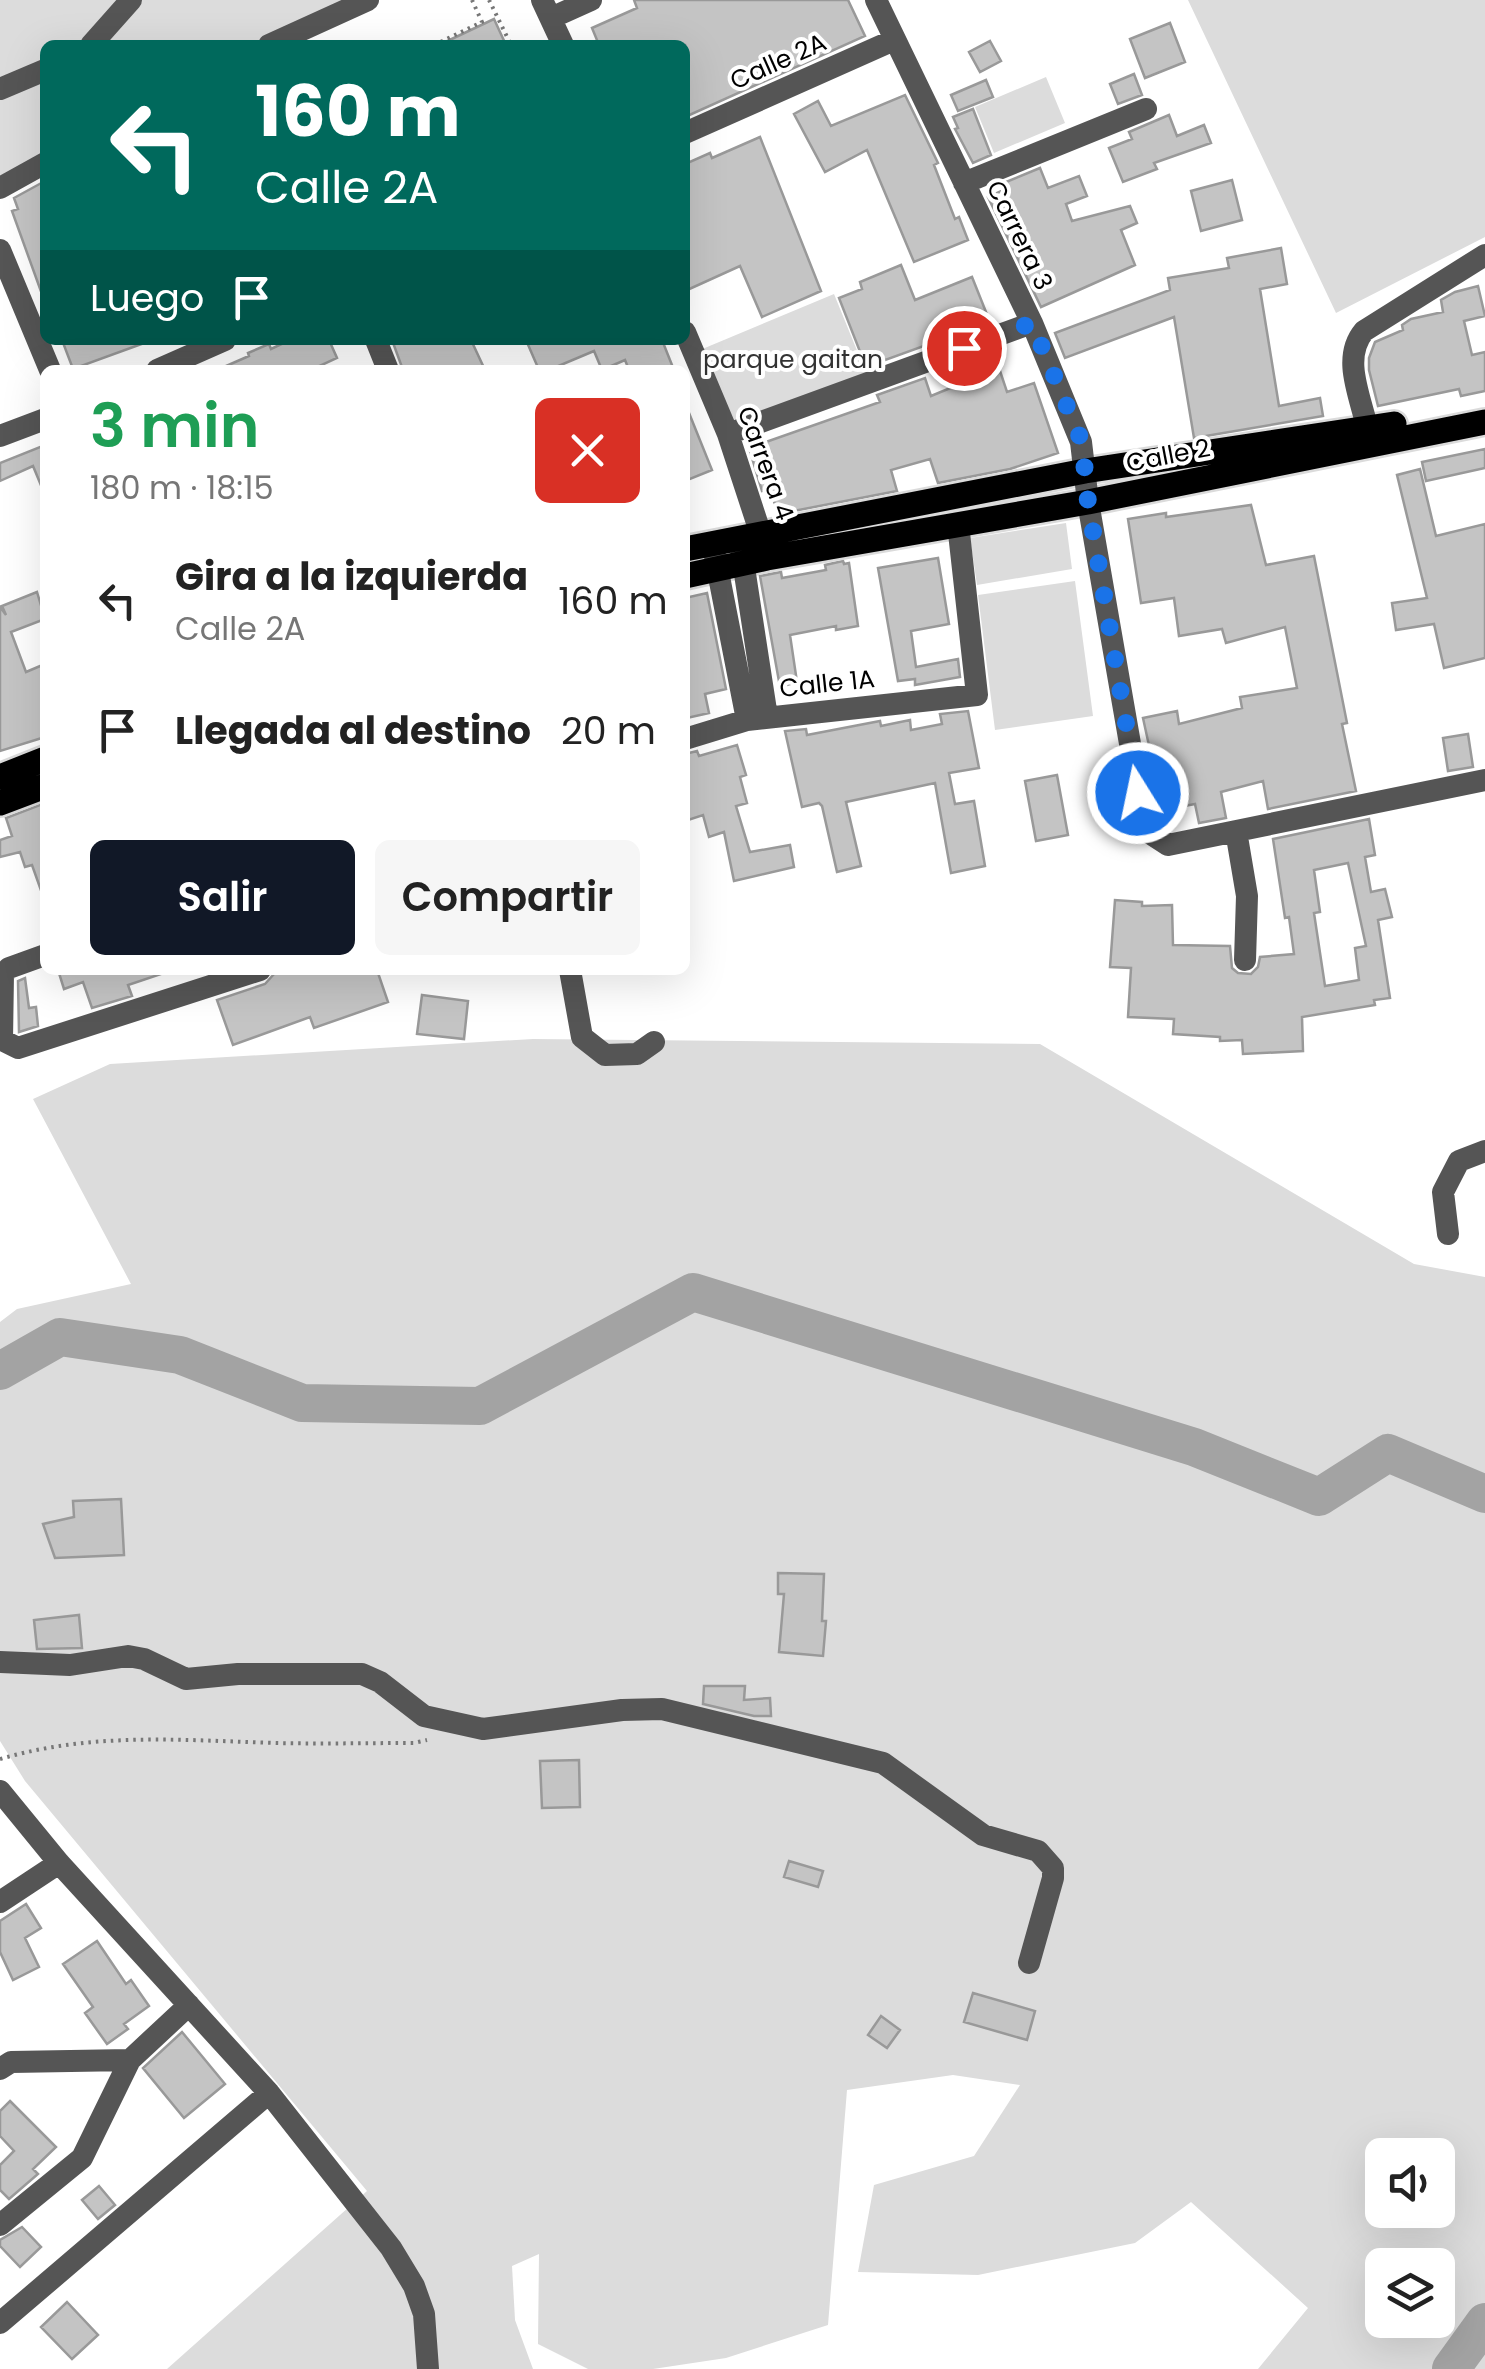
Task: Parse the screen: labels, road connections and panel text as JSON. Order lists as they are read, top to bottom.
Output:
{
  "streets": {
    "main road": ["Calle 2"],
    "street": [
      "Calle 2A",
      "Carrera 3",
      "Carrera 4",
      "Calle 1A"
    ]
  },
  "crossings": [
    ["Calle 2A", "Carrera 3"],
    ["Carrera 3", "Calle 2"],
    ["Calle 2", "Carrera 4"],
    ["Calle 2", "Calle 1A"],
    ["Carrera 4", "Calle 1A"]
  ],
  "parks": ["parque gaitan"],
  "page": {
    "turn": ["160 m", "Calle 2A"],
    "then": "Luego",
    "heading": ["3 min", "180 m · 18:15"],
    "list": [
      {
        "name": "Gira a la izquierda",
        "note": "Calle 2A",
        "value": "160 m"
      },
      {
        "name": "Llegada al destino",
        "value": "20 m"
      }
    ],
    "buttons": ["Salir", "Compartir"]
  }
}
